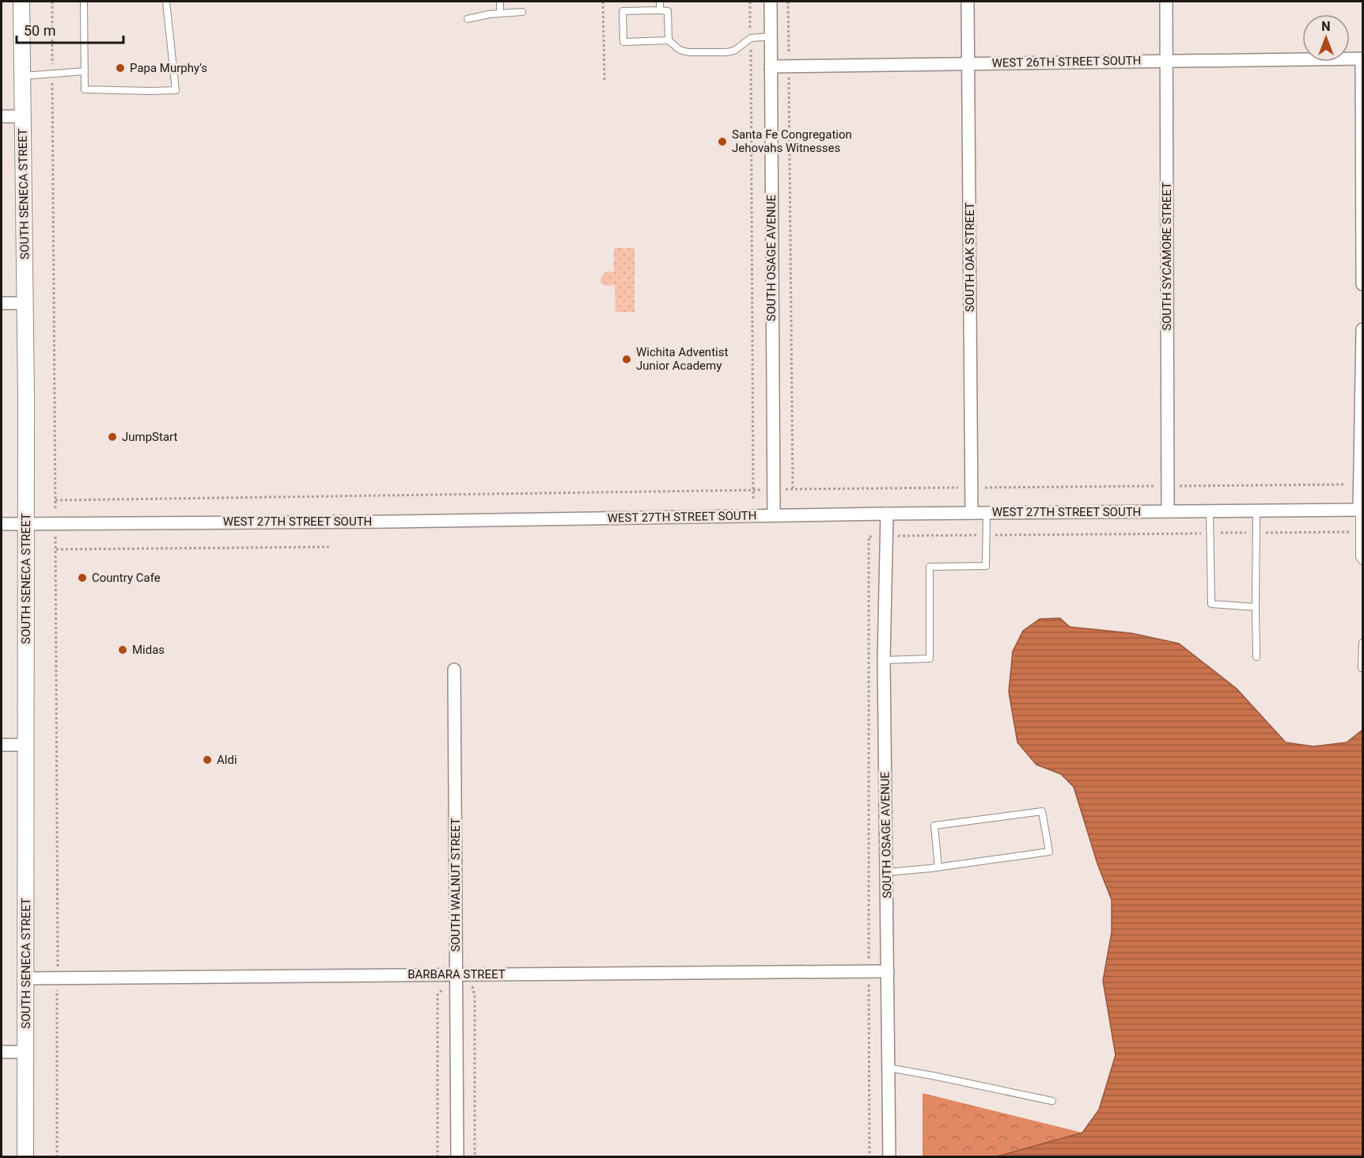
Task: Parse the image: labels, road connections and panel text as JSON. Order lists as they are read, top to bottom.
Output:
{
  "streets": {
    "street": [
      "WEST 26TH STREET SOUTH",
      "SOUTH SENECA STREET",
      "SOUTH SYCAMORE STREET",
      "SOUTH OAK STREET",
      "SOUTH OSAGE AVENUE",
      "WEST 27TH STREET SOUTH",
      "SOUTH WALNUT STREET",
      "BARBARA STREET"
    ]
  },
  "crossings": [
    ["WEST 26TH STREET SOUTH", "SOUTH SYCAMORE STREET"],
    ["WEST 26TH STREET SOUTH", "SOUTH OAK STREET"],
    ["WEST 26TH STREET SOUTH", "SOUTH OSAGE AVENUE"],
    ["SOUTH SENECA STREET", "WEST 27TH STREET SOUTH"],
    ["SOUTH SENECA STREET", "BARBARA STREET"],
    ["SOUTH SYCAMORE STREET", "WEST 27TH STREET SOUTH"],
    ["SOUTH OAK STREET", "WEST 27TH STREET SOUTH"],
    ["SOUTH OSAGE AVENUE", "WEST 27TH STREET SOUTH"],
    ["SOUTH OSAGE AVENUE", "BARBARA STREET"],
    ["SOUTH WALNUT STREET", "BARBARA STREET"]
  ],
  "places": [
    "Papa Murphy's",
    "Santa Fe Congregation Jehovahs Witnesses",
    "Wichita Adventist Junior Academy",
    "JumpStart",
    "Country Cafe",
    "Midas",
    "Aldi"
  ],
  "scale_bar": "50 m",
  "north": "top"
}
